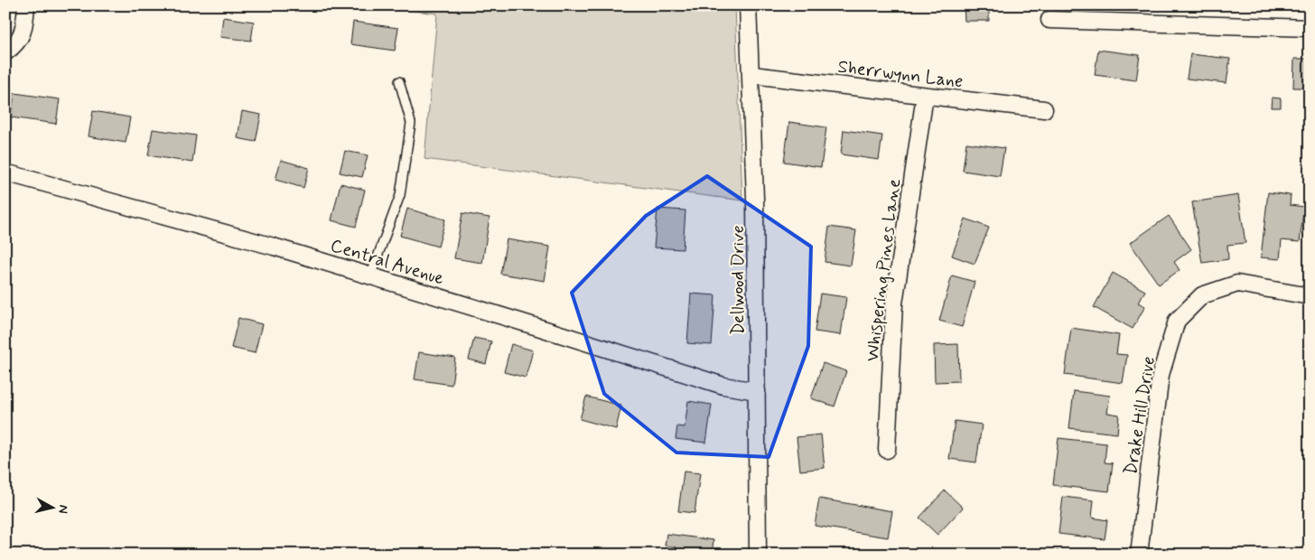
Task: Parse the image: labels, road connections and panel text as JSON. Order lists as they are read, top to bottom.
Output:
{
  "streets": {
    "street": [
      "Sherrwynn Lane",
      "Central Avenue",
      "Whispering Pines Lane",
      "Dellwood Drive",
      "Drake Hill Drive"
    ]
  },
  "crossings": [
    ["Sherrwynn Lane", "Whispering Pines Lane"],
    ["Sherrwynn Lane", "Dellwood Drive"],
    ["Central Avenue", "Dellwood Drive"]
  ],
  "north": "right"
}
